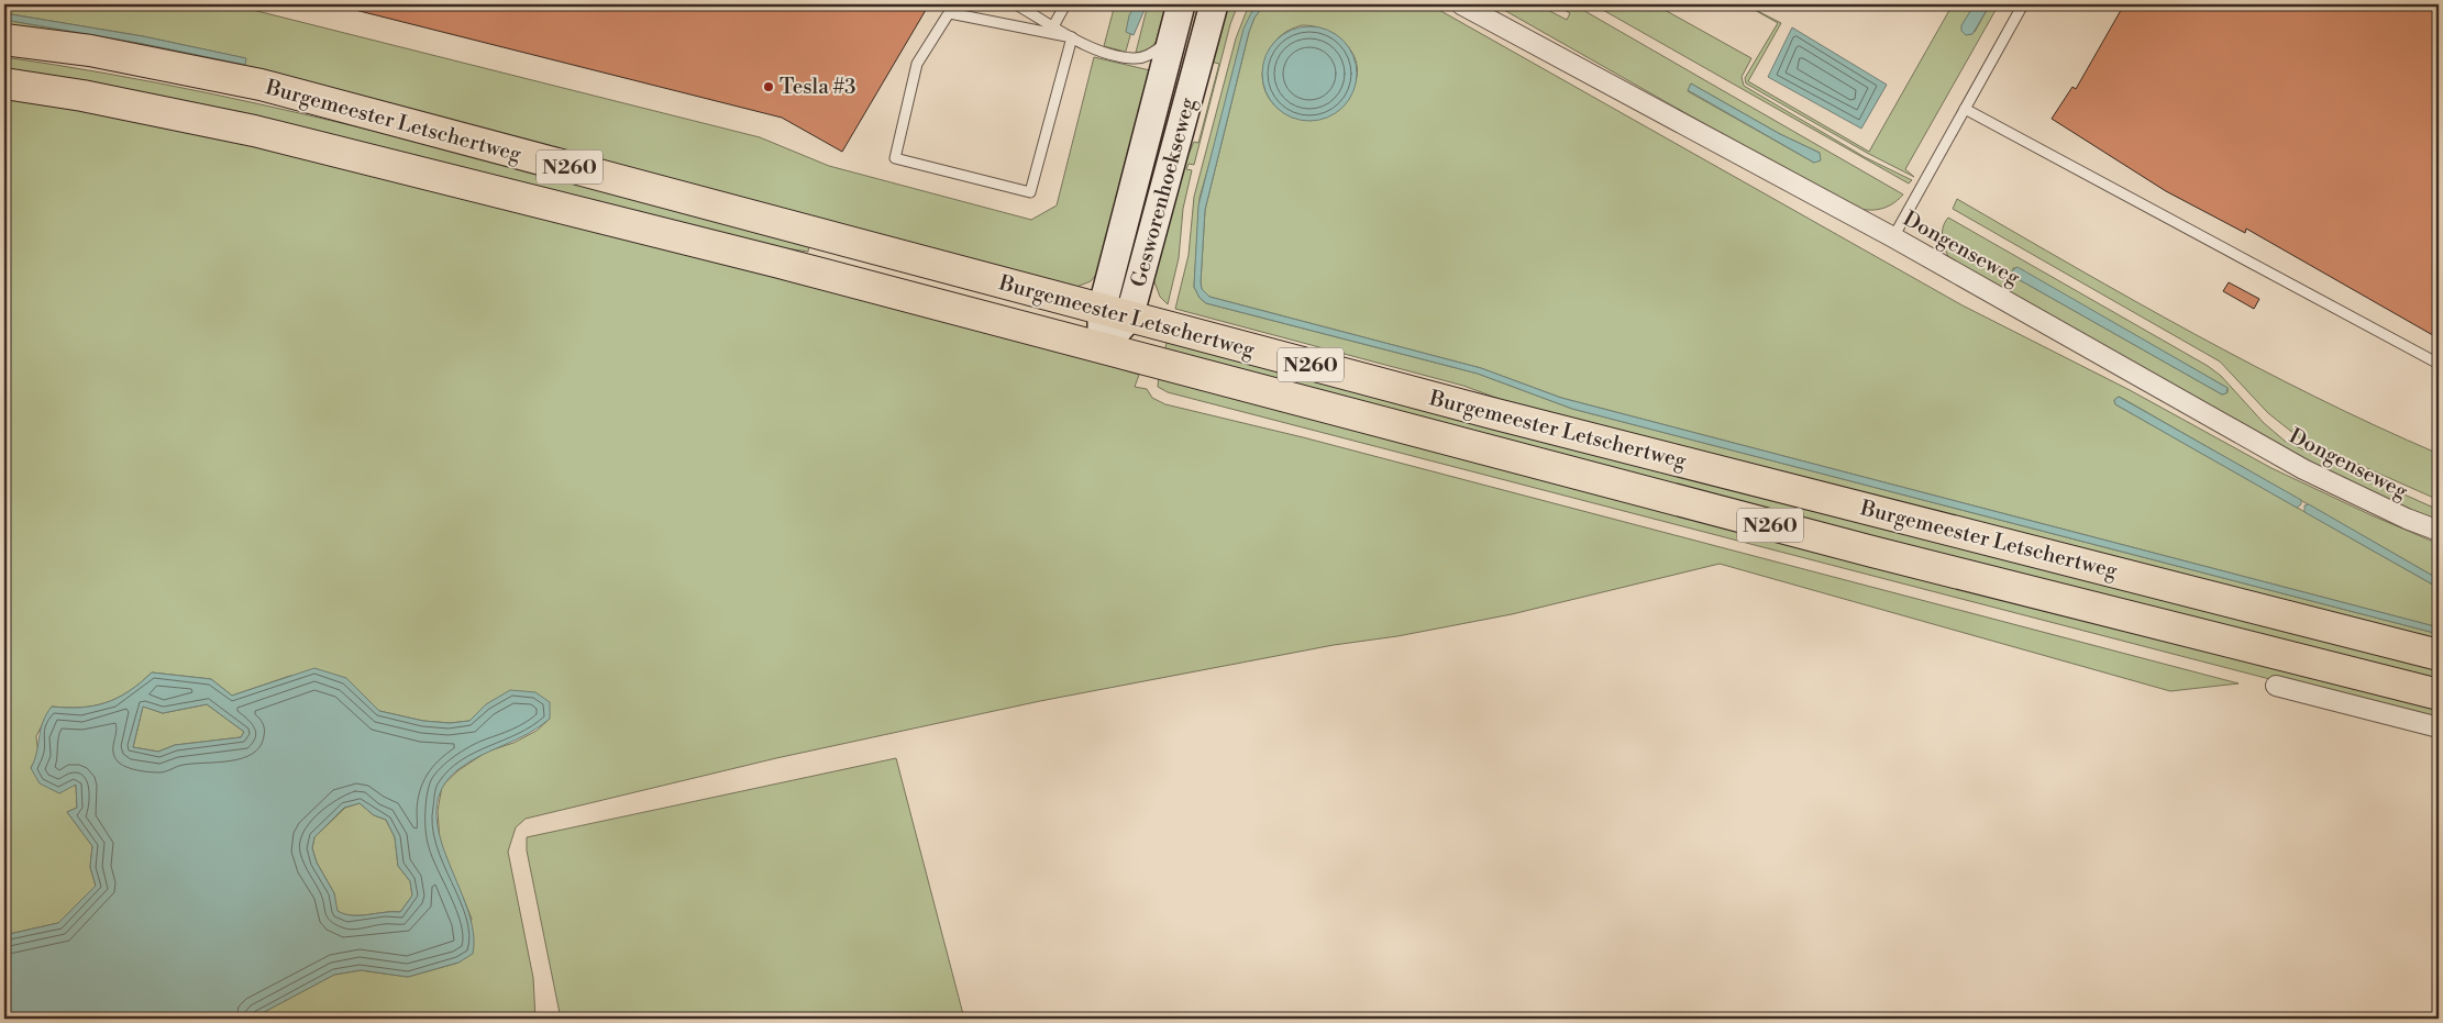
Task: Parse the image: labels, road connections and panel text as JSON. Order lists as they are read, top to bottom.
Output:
{
  "streets": {
    "main road": ["Burgemeester Letschertweg", "N260"],
    "street": ["Gesworenhoekseweg", "Dongenseweg"]
  },
  "crossings": [
    ["Burgemeester Letschertweg", "Gesworenhoekseweg"]
  ],
  "places": ["Tesla #3"]
}
